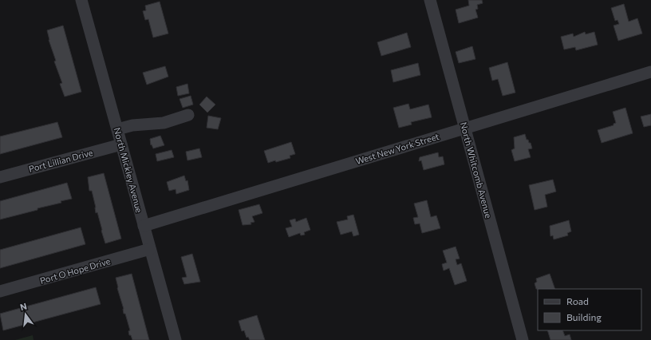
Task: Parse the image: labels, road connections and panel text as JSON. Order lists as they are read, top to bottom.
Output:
{
  "streets": {
    "street": [
      "West New York Street",
      "Port Lillian Drive",
      "North Mickley Avenue",
      "North Whitcomb Avenue",
      "Port O Hope Drive"
    ]
  },
  "crossings": [
    ["West New York Street", "North Mickley Avenue"],
    ["West New York Street", "North Whitcomb Avenue"],
    ["Port Lillian Drive", "North Mickley Avenue"],
    ["North Mickley Avenue", "Port O Hope Drive"]
  ],
  "legend": ["Road", "Building"],
  "north": "top"
}
